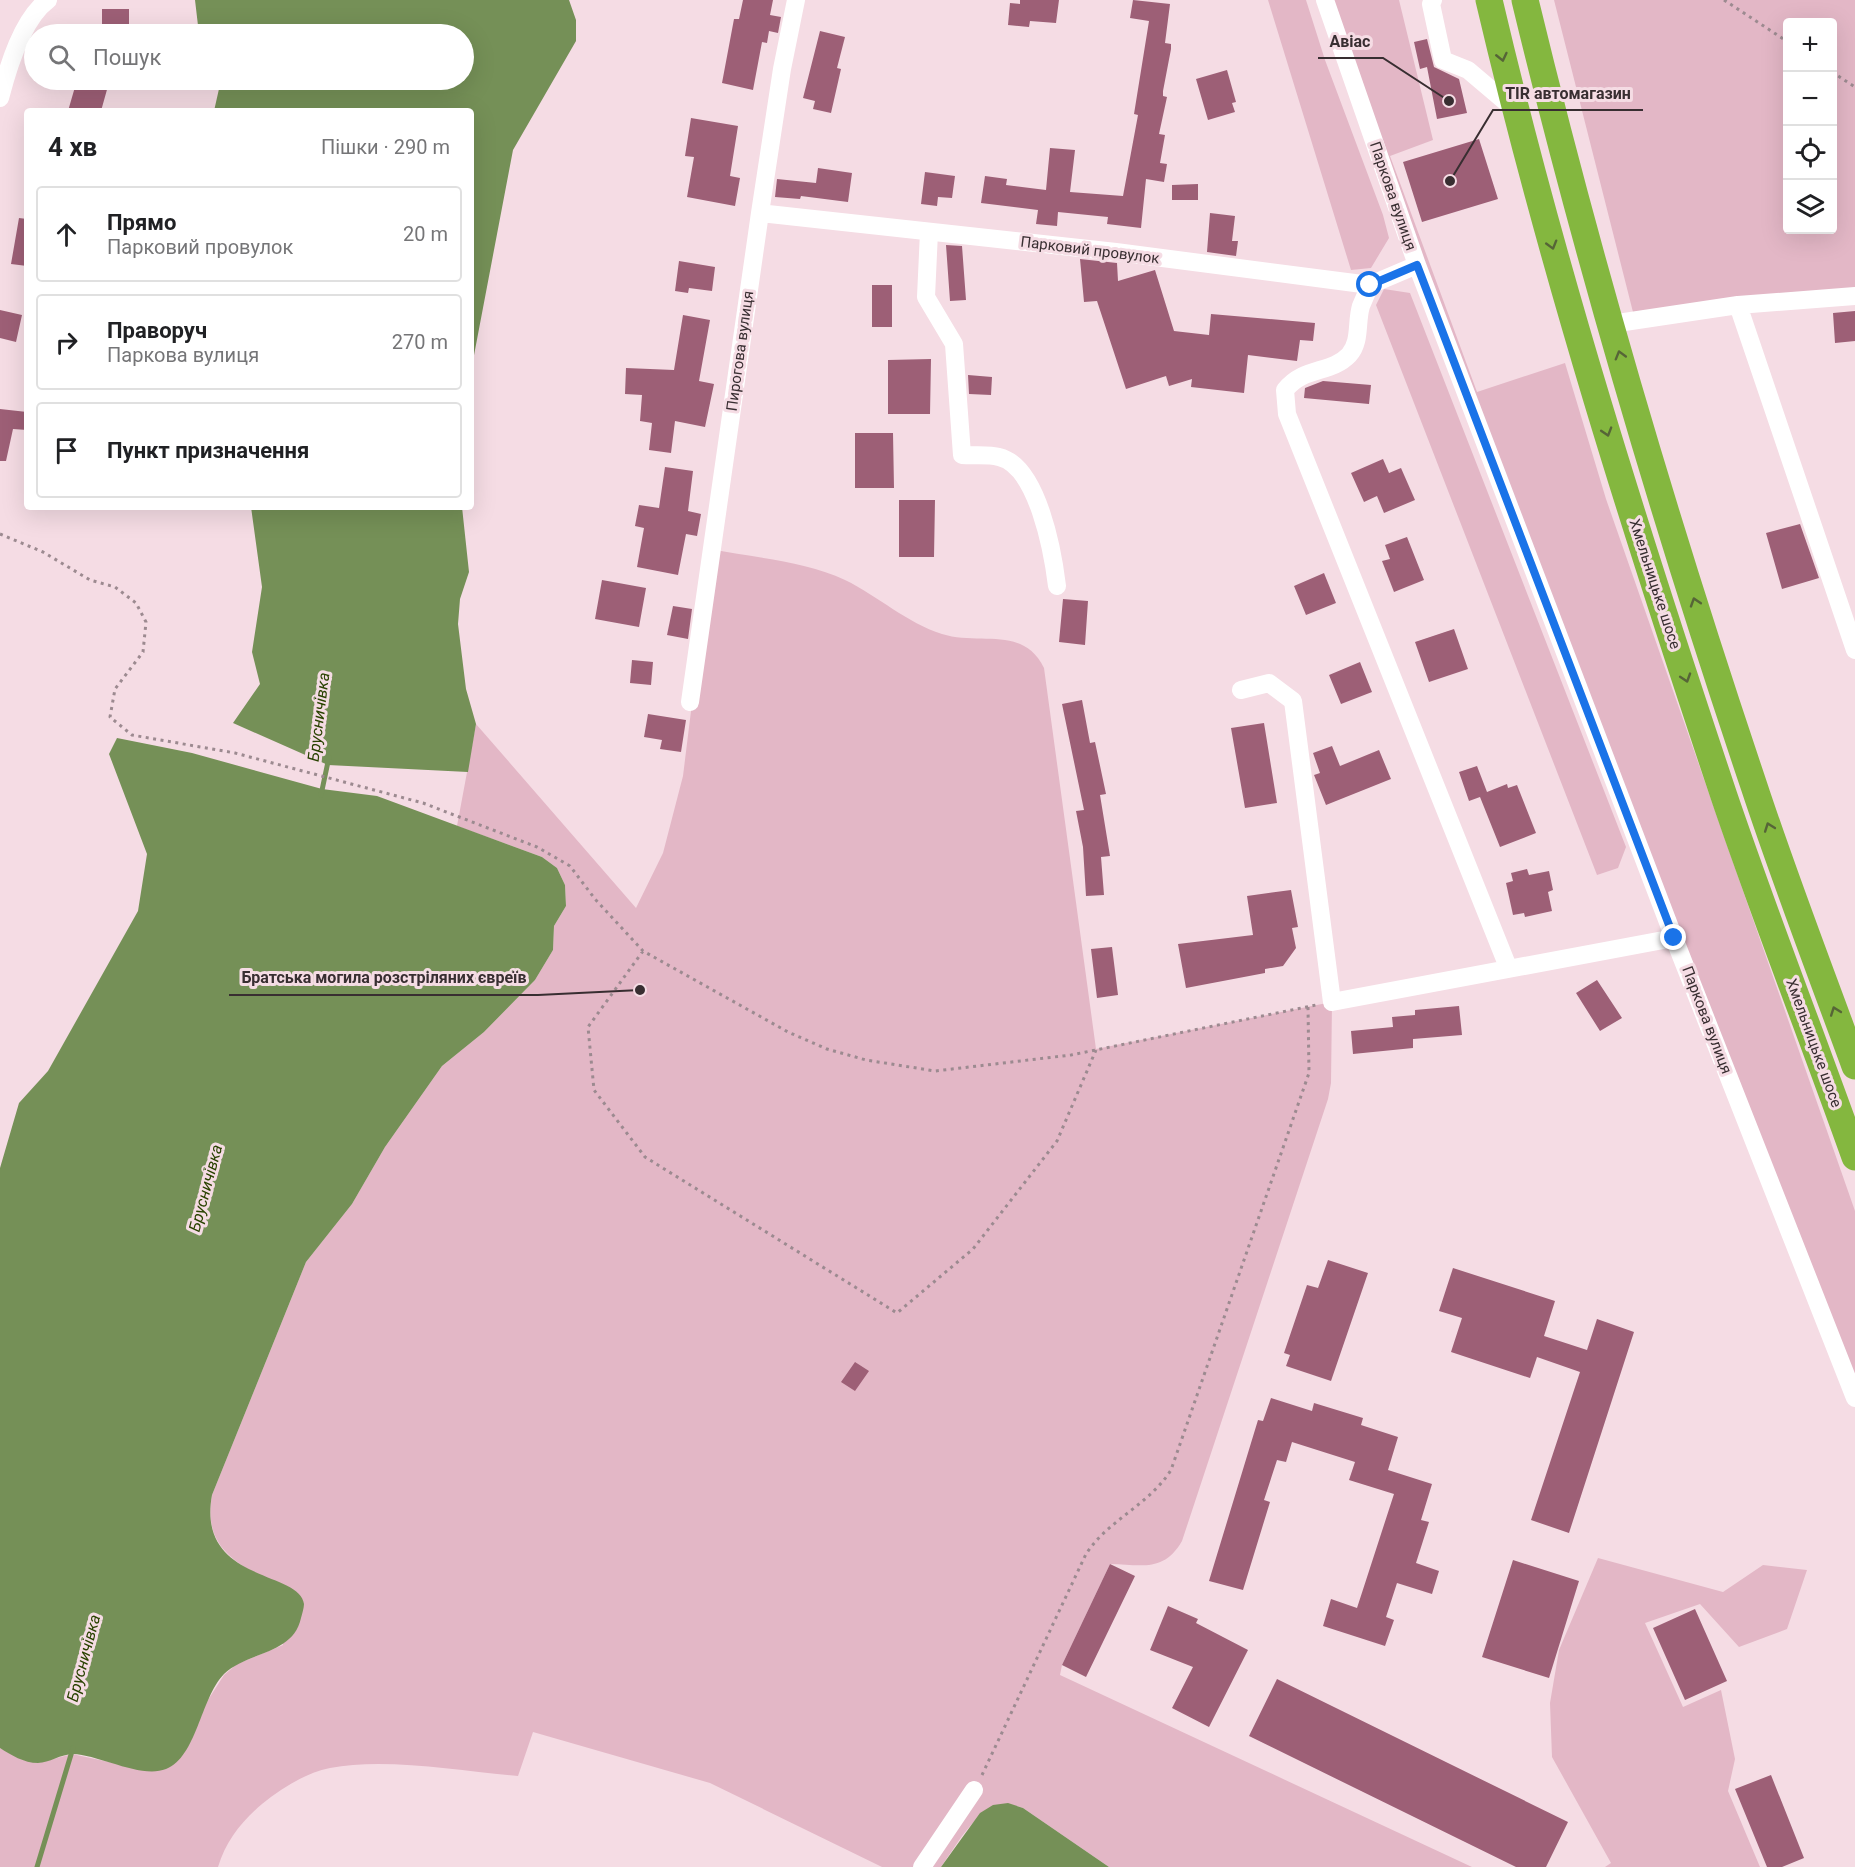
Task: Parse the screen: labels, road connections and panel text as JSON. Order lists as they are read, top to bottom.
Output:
{
  "streets": {
    "highway": ["Хмельницьке шосе"],
    "street": ["Паркова вулиця", "Парковий провулок", "Пирогова вулиця"]
  },
  "crossings": [
    ["Парковий провулок", "Пирогова вулиця"]
  ],
  "water": ["Брусничівка"],
  "places": ["Авіас", "TIR автомагазин", "Братська могила розстріляних євреїв"],
  "page": {
    "map_buttons": ["+", "−"],
    "search": "Пошук",
    "heading": ["4 хв", "Пішки · 290 m"],
    "list": [
      ["Прямо", "Парковий провулок", "20 m"],
      ["Праворуч", "Паркова вулиця", "270 m"],
      "Пункт призначення"
    ]
  }
}
